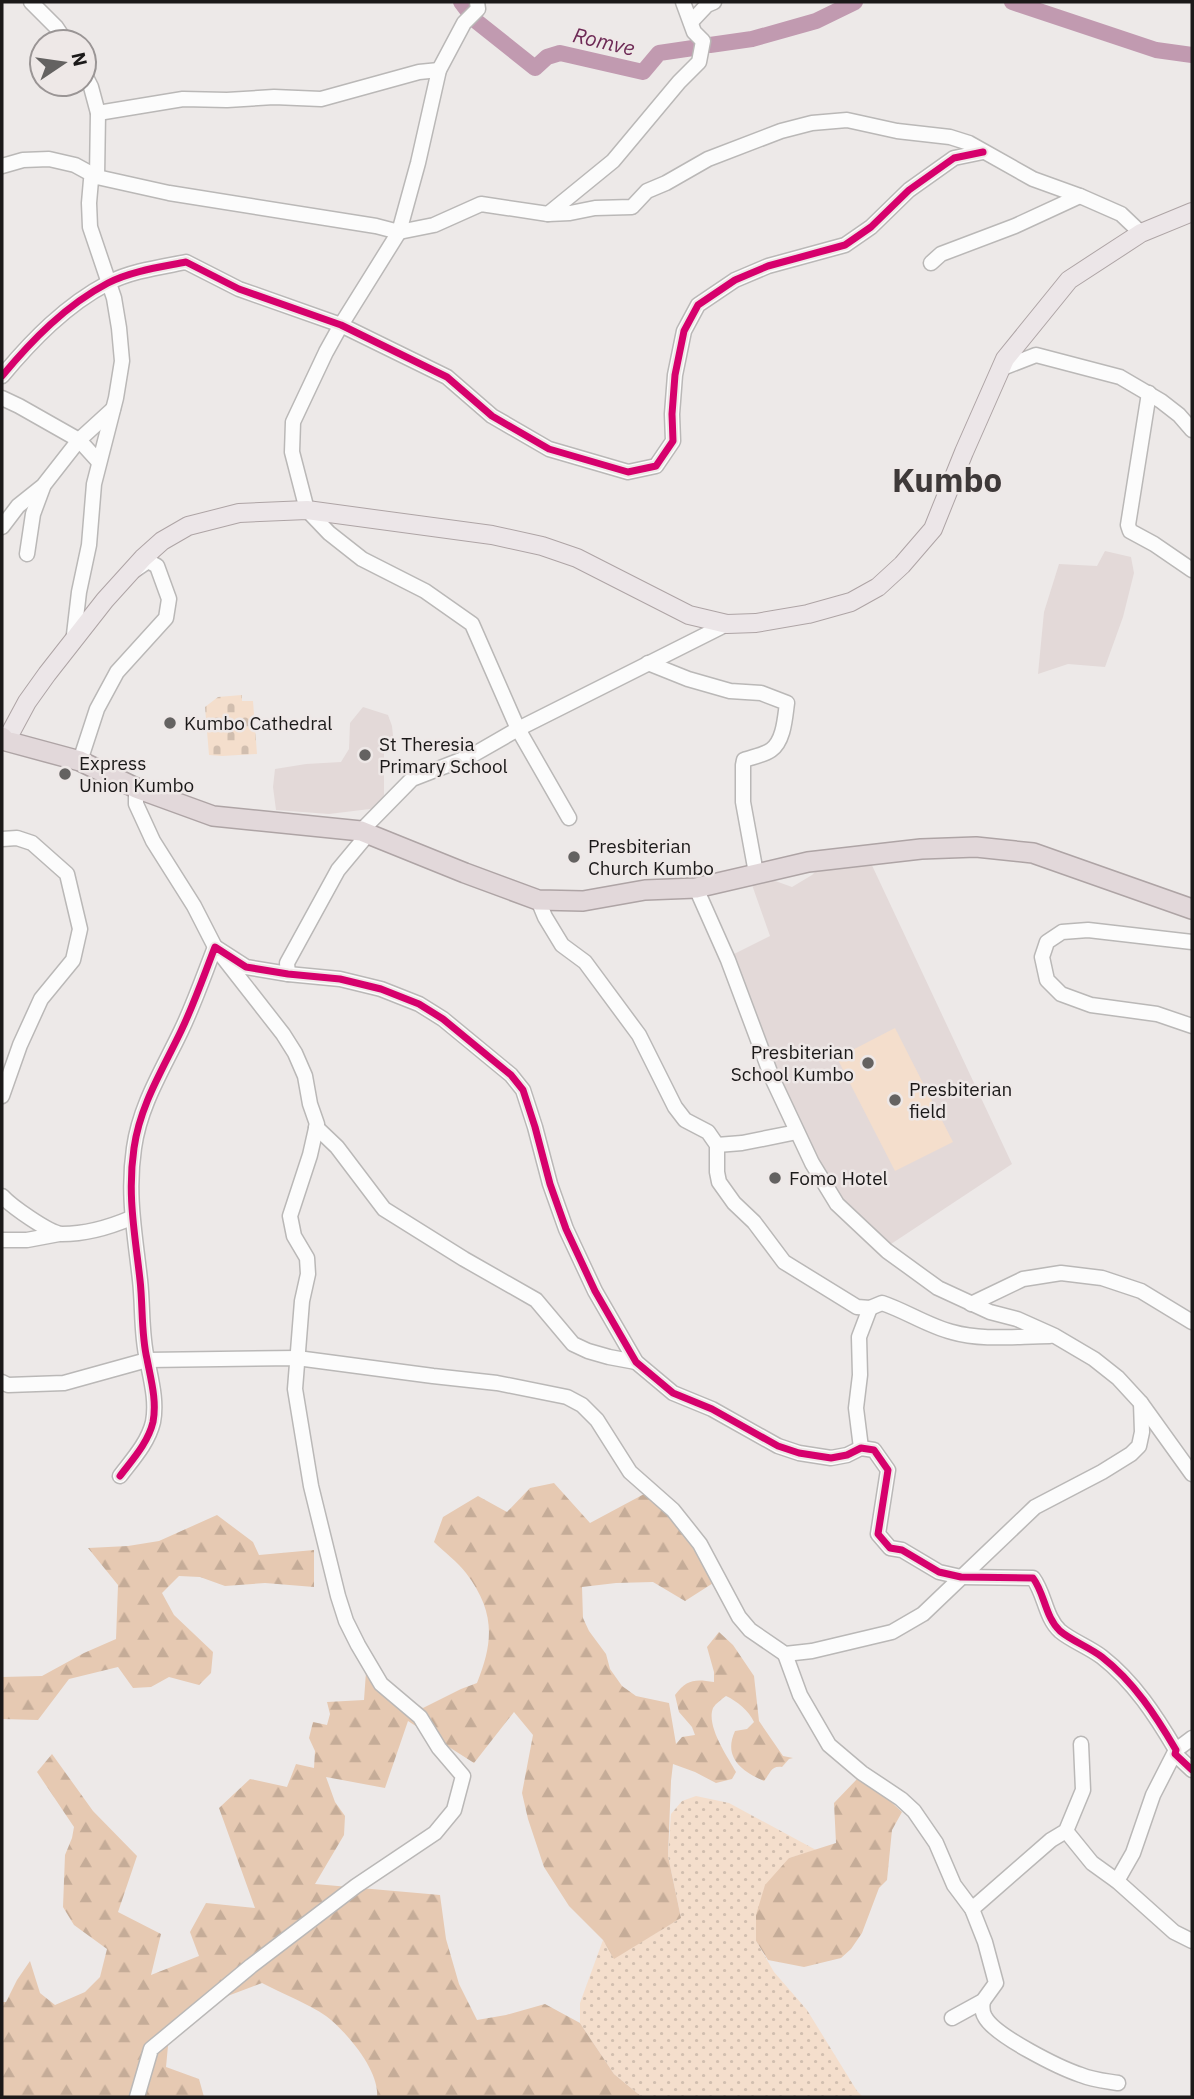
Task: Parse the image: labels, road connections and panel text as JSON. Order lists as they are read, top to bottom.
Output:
{
  "districts": ["Kumbo"],
  "water": ["Romve"],
  "places": [
    "Kumbo Cathedral",
    "St Theresia Primary School",
    "Express Union Kumbo",
    "Presbiterian Church Kumbo",
    "Presbiterian School Kumbo",
    "Presbiterian field",
    "Fomo Hotel"
  ],
  "north": "right"
}
